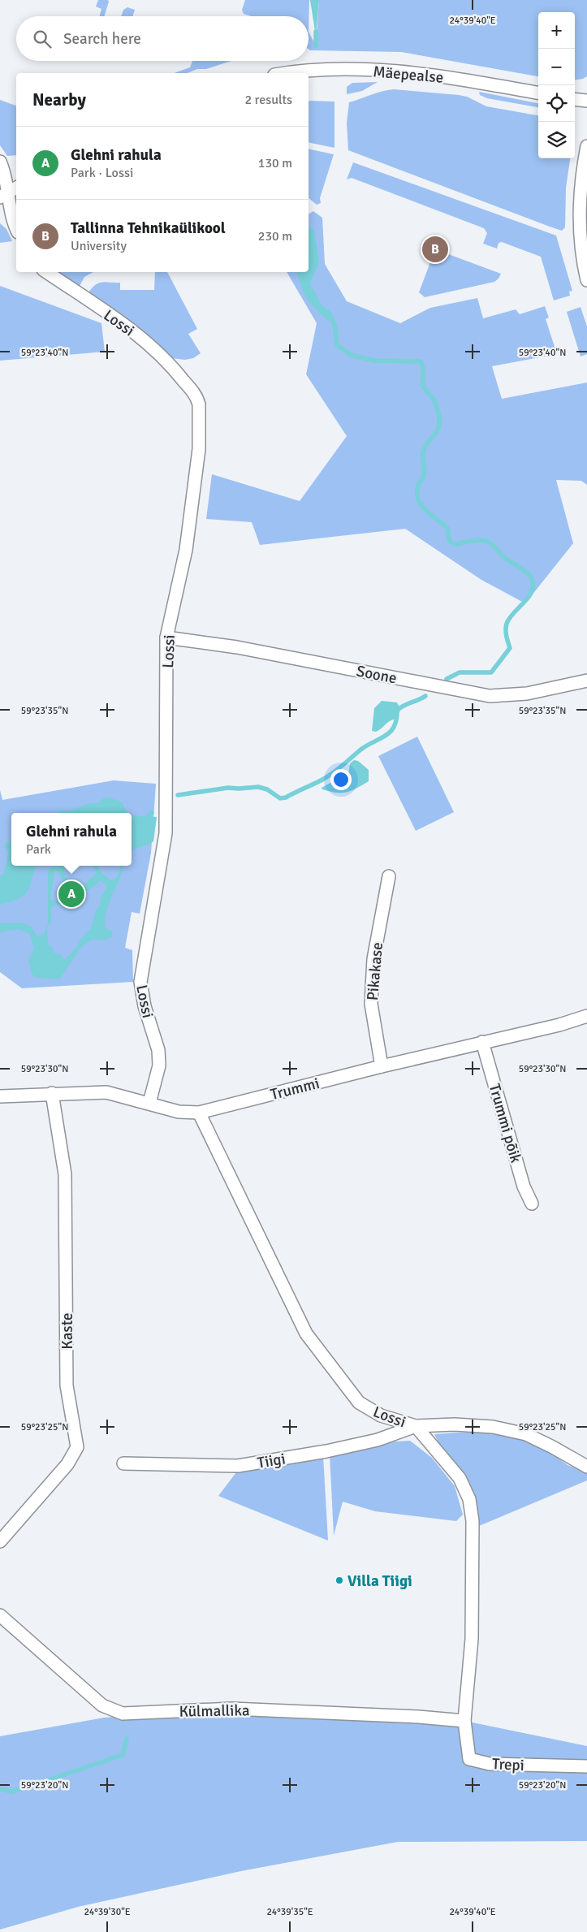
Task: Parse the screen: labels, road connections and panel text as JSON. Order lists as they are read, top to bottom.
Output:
{
  "streets": {
    "street": [
      "Mäepealse",
      "Lossi",
      "Soone",
      "Pikakase",
      "Trummi",
      "Trummi põik",
      "Kaste",
      "Tiigi",
      "Külmallika",
      "Trepi"
    ]
  },
  "crossings": [
    ["Lossi", "Soone"],
    ["Lossi", "Trummi"],
    ["Lossi", "Tiigi"],
    ["Lossi", "Külmallika"],
    ["Lossi", "Trepi"],
    ["Pikakase", "Trummi"],
    ["Trummi", "Trummi põik"],
    ["Trummi", "Kaste"],
    ["Külmallika", "Trepi"]
  ],
  "places": ["Villa Tiigi"],
  "page": {
    "map_buttons": ["+", "−"],
    "search": "Search here",
    "heading": ["Nearby", "2 results"],
    "list": [
      {
        "mark": "A",
        "name": "Glehni rahula",
        "note": "Park · Lossi",
        "value": "130 m"
      },
      {
        "mark": "B",
        "name": "Tallinna Tehnikaülikool",
        "note": "University",
        "value": "230 m"
      }
    ],
    "pins": ["B", "A"],
    "popup": ["Glehni rahula", "Park"]
  },
  "coordinates": [
    "24°39'40\"E",
    "59°23'40\"N",
    "59°23'35\"N",
    "59°23'30\"N",
    "59°23'25\"N",
    "59°23'20\"N",
    "24°39'30\"E",
    "24°39'35\"E"
  ]
}
